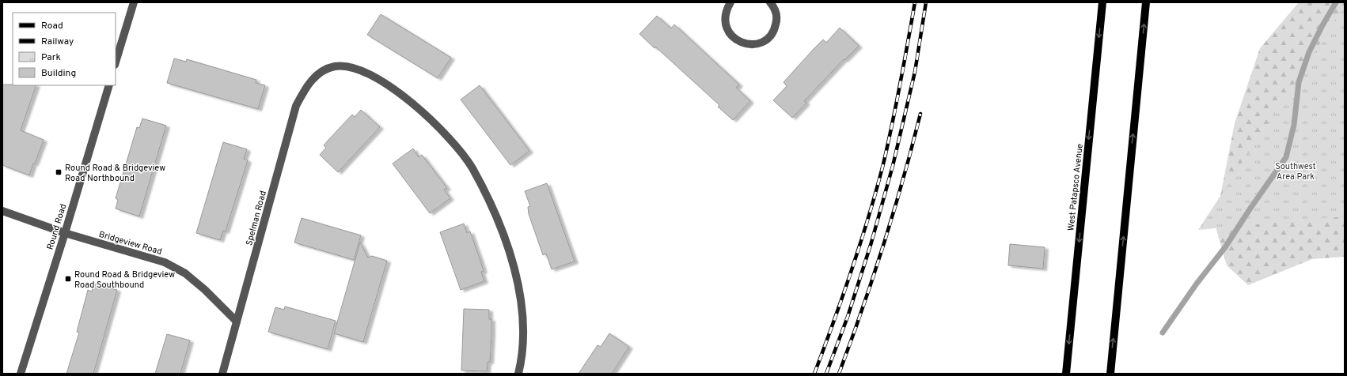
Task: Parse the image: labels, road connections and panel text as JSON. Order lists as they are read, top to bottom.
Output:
{
  "streets": {
    "main road": ["West Patapsco Avenue"],
    "street": ["Spelman Road", "Round Road", "Bridgeview Road"]
  },
  "crossings": [
    ["Spelman Road", "Bridgeview Road"],
    ["Round Road", "Bridgeview Road"]
  ],
  "parks": ["Southwest Area Park"],
  "places": {
    "transit": ["Round Road & Bridgeview Road Northbound", "Round Road & Bridgeview Road Southbound"]
  },
  "legend": [
    "Road",
    "Railway",
    "Park",
    "Building"
  ]
}
